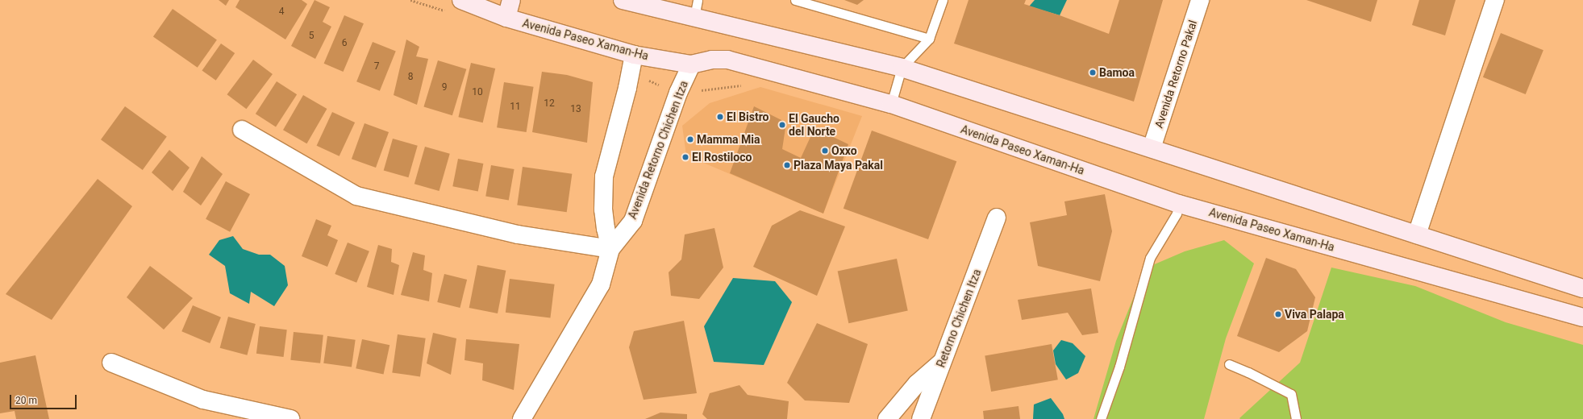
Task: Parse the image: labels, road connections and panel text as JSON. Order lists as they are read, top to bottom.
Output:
{
  "streets": {
    "main road": ["Avenida Paseo Xaman-Ha"],
    "street": ["Avenida Retorno Pakal", "Avenida Retorno Chichen Itza", "Retorno Chichen Itza"]
  },
  "crossings": [
    ["Avenida Paseo Xaman-Ha", "Avenida Retorno Chichen Itza"]
  ],
  "places": [
    "Bamoa",
    "El Bistro",
    "El Gaucho del Norte",
    "Mamma Mia",
    "Oxxo",
    "El Rostiloco",
    "Plaza Maya Pakal",
    "Viva Palapa"
  ],
  "house_numbers": [
    "4",
    "5",
    "6",
    "7",
    "8",
    "9",
    "10",
    "12",
    "11",
    "13"
  ],
  "scale_bar": "20 m"
}
